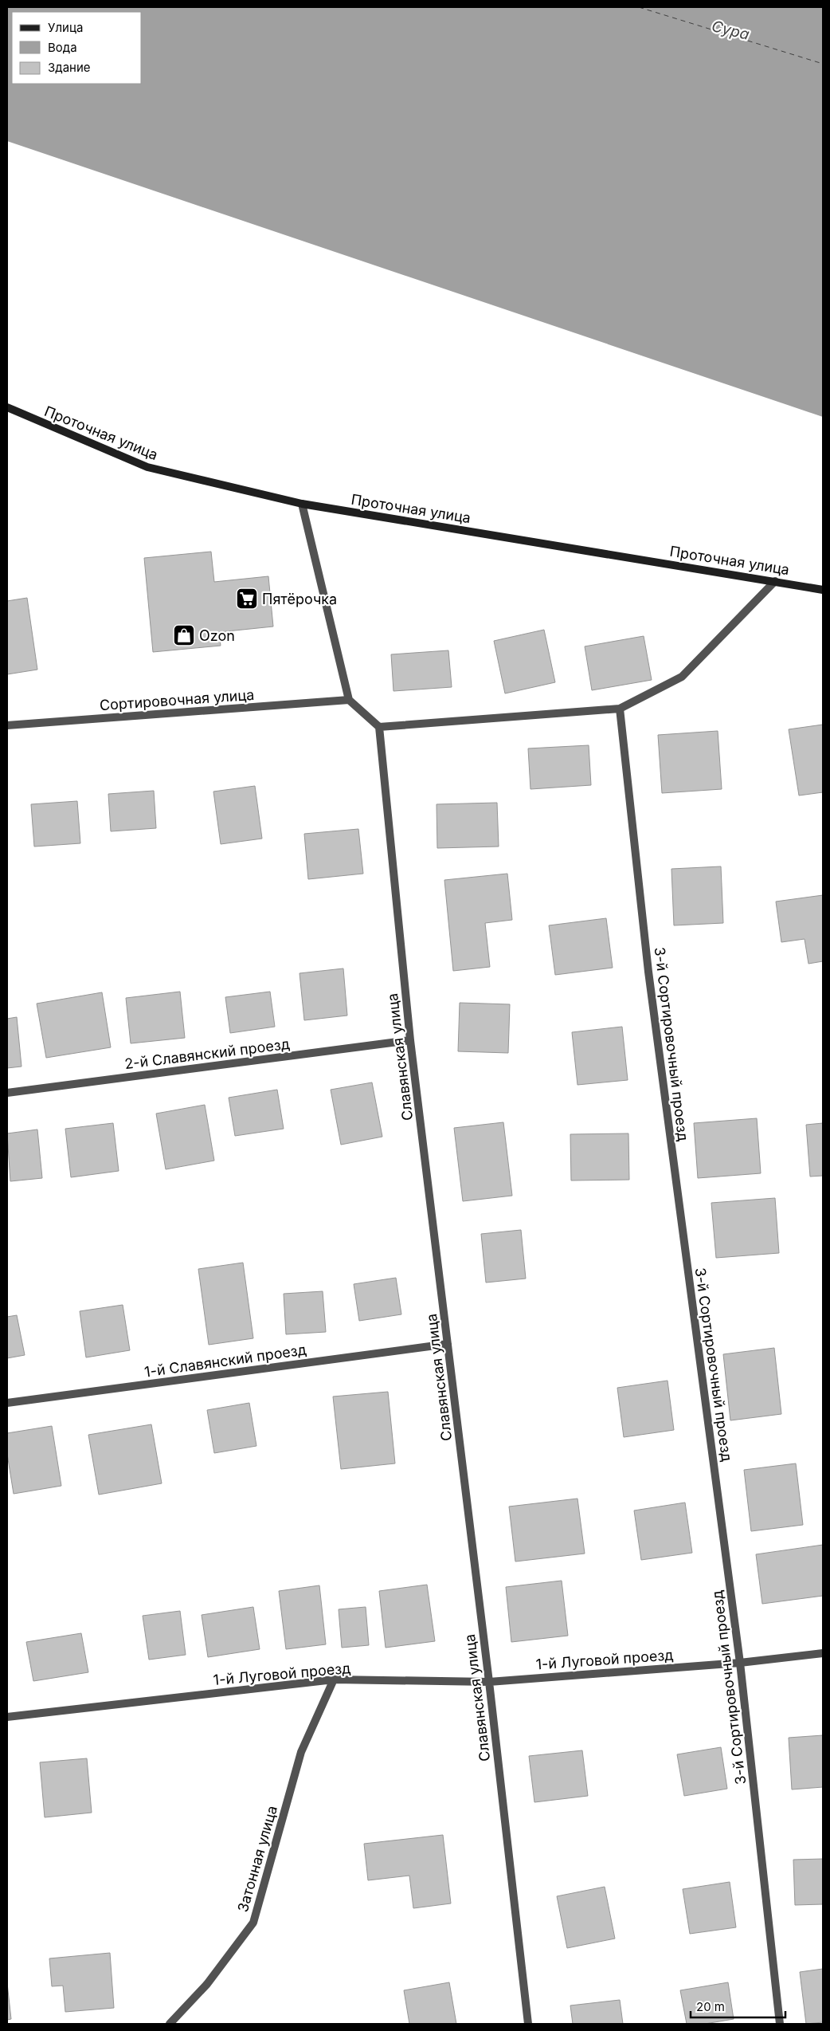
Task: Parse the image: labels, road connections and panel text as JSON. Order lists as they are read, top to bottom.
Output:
{
  "streets": {
    "main road": ["Проточная улица"],
    "street": [
      "Сортировочная улица",
      "3-й Сортировочный проезд",
      "2-й Славянский проезд",
      "Славянская улица",
      "1-й Славянский проезд",
      "1-й Луговой проезд",
      "Затонная улица"
    ]
  },
  "crossings": [
    ["3-й Сортировочный проезд", "1-й Луговой проезд"],
    ["2-й Славянский проезд", "Славянская улица"],
    ["Славянская улица", "1-й Славянский проезд"],
    ["Славянская улица", "1-й Луговой проезд"],
    ["1-й Луговой проезд", "Затонная улица"]
  ],
  "water": ["Сура"],
  "places": {
    "supermarket": ["Пятёрочка"],
    "shop": ["Ozon"]
  },
  "legend": ["Улица", "Вода", "Здание"],
  "scale_bar": "20 m"
}
